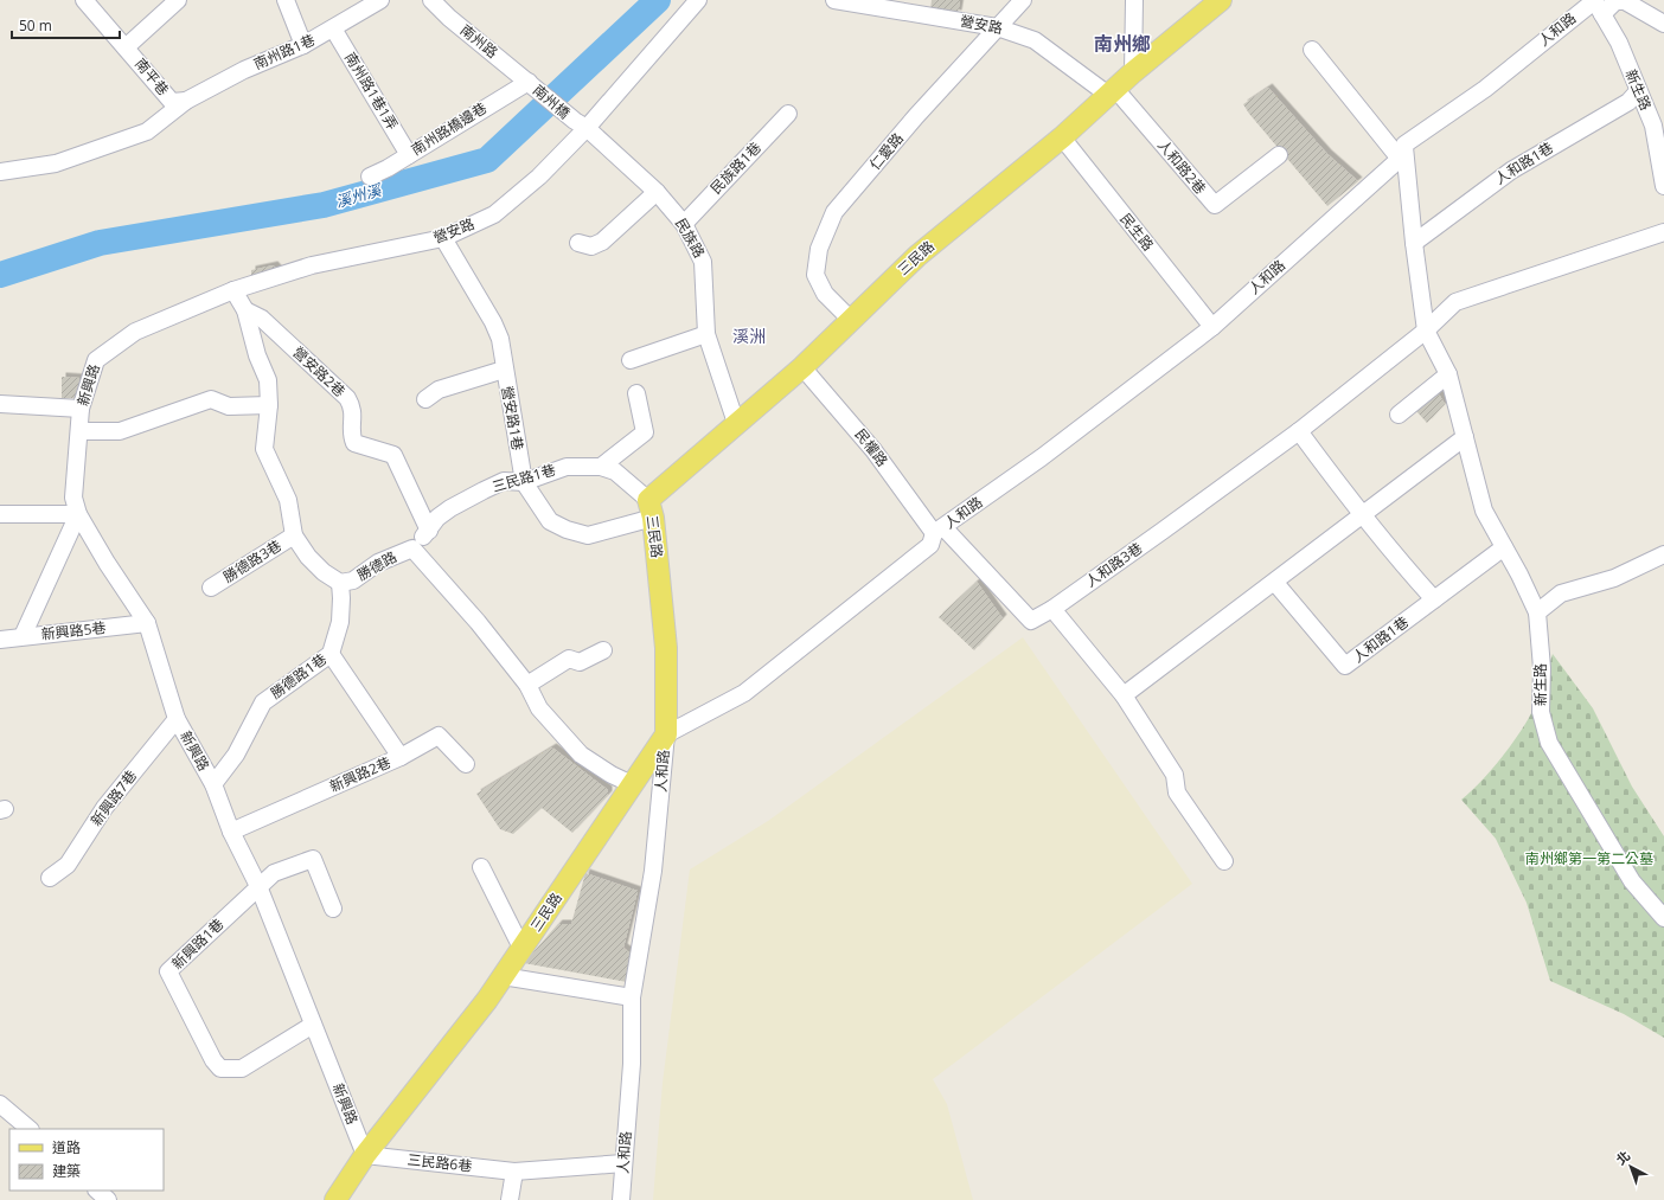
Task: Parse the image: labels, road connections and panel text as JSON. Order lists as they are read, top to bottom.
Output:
{
  "streets": {
    "main road": ["三民路"],
    "street": [
      "營安路",
      "人和路",
      "南州路",
      "南州路1巷",
      "南平巷",
      "新生路",
      "南州路1巷1弄",
      "南州橋",
      "南州路橋邊巷",
      "仁愛路",
      "人和路1巷",
      "人和路2巷",
      "民族路1巷",
      "民生路",
      "民族路",
      "營安路2巷",
      "新興路",
      "營安路1巷",
      "民權路",
      "三民路1巷",
      "勝德路3巷",
      "人和路3巷",
      "勝德路",
      "新興路5巷",
      "勝德路1巷",
      "新興路2巷",
      "新興路7巷",
      "新興路1巷",
      "三民路6巷"
    ]
  },
  "crossings": [
    ["營安路", "南州橋"],
    ["營安路", "仁愛路"],
    ["營安路", "人和路2巷"],
    ["營安路", "民族路"],
    ["營安路", "三民路"],
    ["營安路", "新興路"],
    ["營安路", "營安路1巷"],
    ["營安路", "勝德路"],
    ["人和路", "新生路"],
    ["人和路", "民生路"],
    ["人和路", "三民路"],
    ["人和路", "民權路"],
    ["人和路", "人和路3巷"],
    ["人和路", "三民路6巷"],
    ["南州路", "南州橋"],
    ["南州路", "南州路橋邊巷"],
    ["南州路1巷", "南平巷"],
    ["南州路1巷", "南州路1巷1弄"],
    ["新生路", "人和路1巷"],
    ["南州路1巷1弄", "南州路橋邊巷"],
    ["南州橋", "南州路橋邊巷"],
    ["南州橋", "民族路"],
    ["仁愛路", "三民路"],
    ["人和路2巷", "三民路"],
    ["民族路1巷", "民族路"],
    ["民生路", "三民路"],
    ["民族路", "三民路"],
    ["三民路", "新興路"],
    ["三民路", "營安路1巷"],
    ["三民路", "民權路"],
    ["三民路", "三民路1巷"],
    ["三民路", "勝德路"],
    ["三民路", "三民路6巷"],
    ["營安路2巷", "三民路1巷"],
    ["營安路2巷", "勝德路"],
    ["新興路", "新興路5巷"],
    ["新興路", "勝德路1巷"],
    ["新興路", "新興路2巷"],
    ["新興路", "新興路7巷"],
    ["新興路", "新興路1巷"],
    ["新興路", "三民路6巷"],
    ["營安路1巷", "三民路1巷"],
    ["民權路", "人和路3巷"],
    ["三民路1巷", "勝德路"],
    ["勝德路3巷", "勝德路"],
    ["勝德路", "勝德路1巷"],
    ["勝德路1巷", "新興路2巷"]
  ],
  "districts": ["南州鄉", "溪洲"],
  "water": ["溪州溪"],
  "parks": ["南州鄉第一第二公墓"],
  "legend": ["道路", "建築"],
  "scale_bar": "50 m",
  "north": "top left"
}
